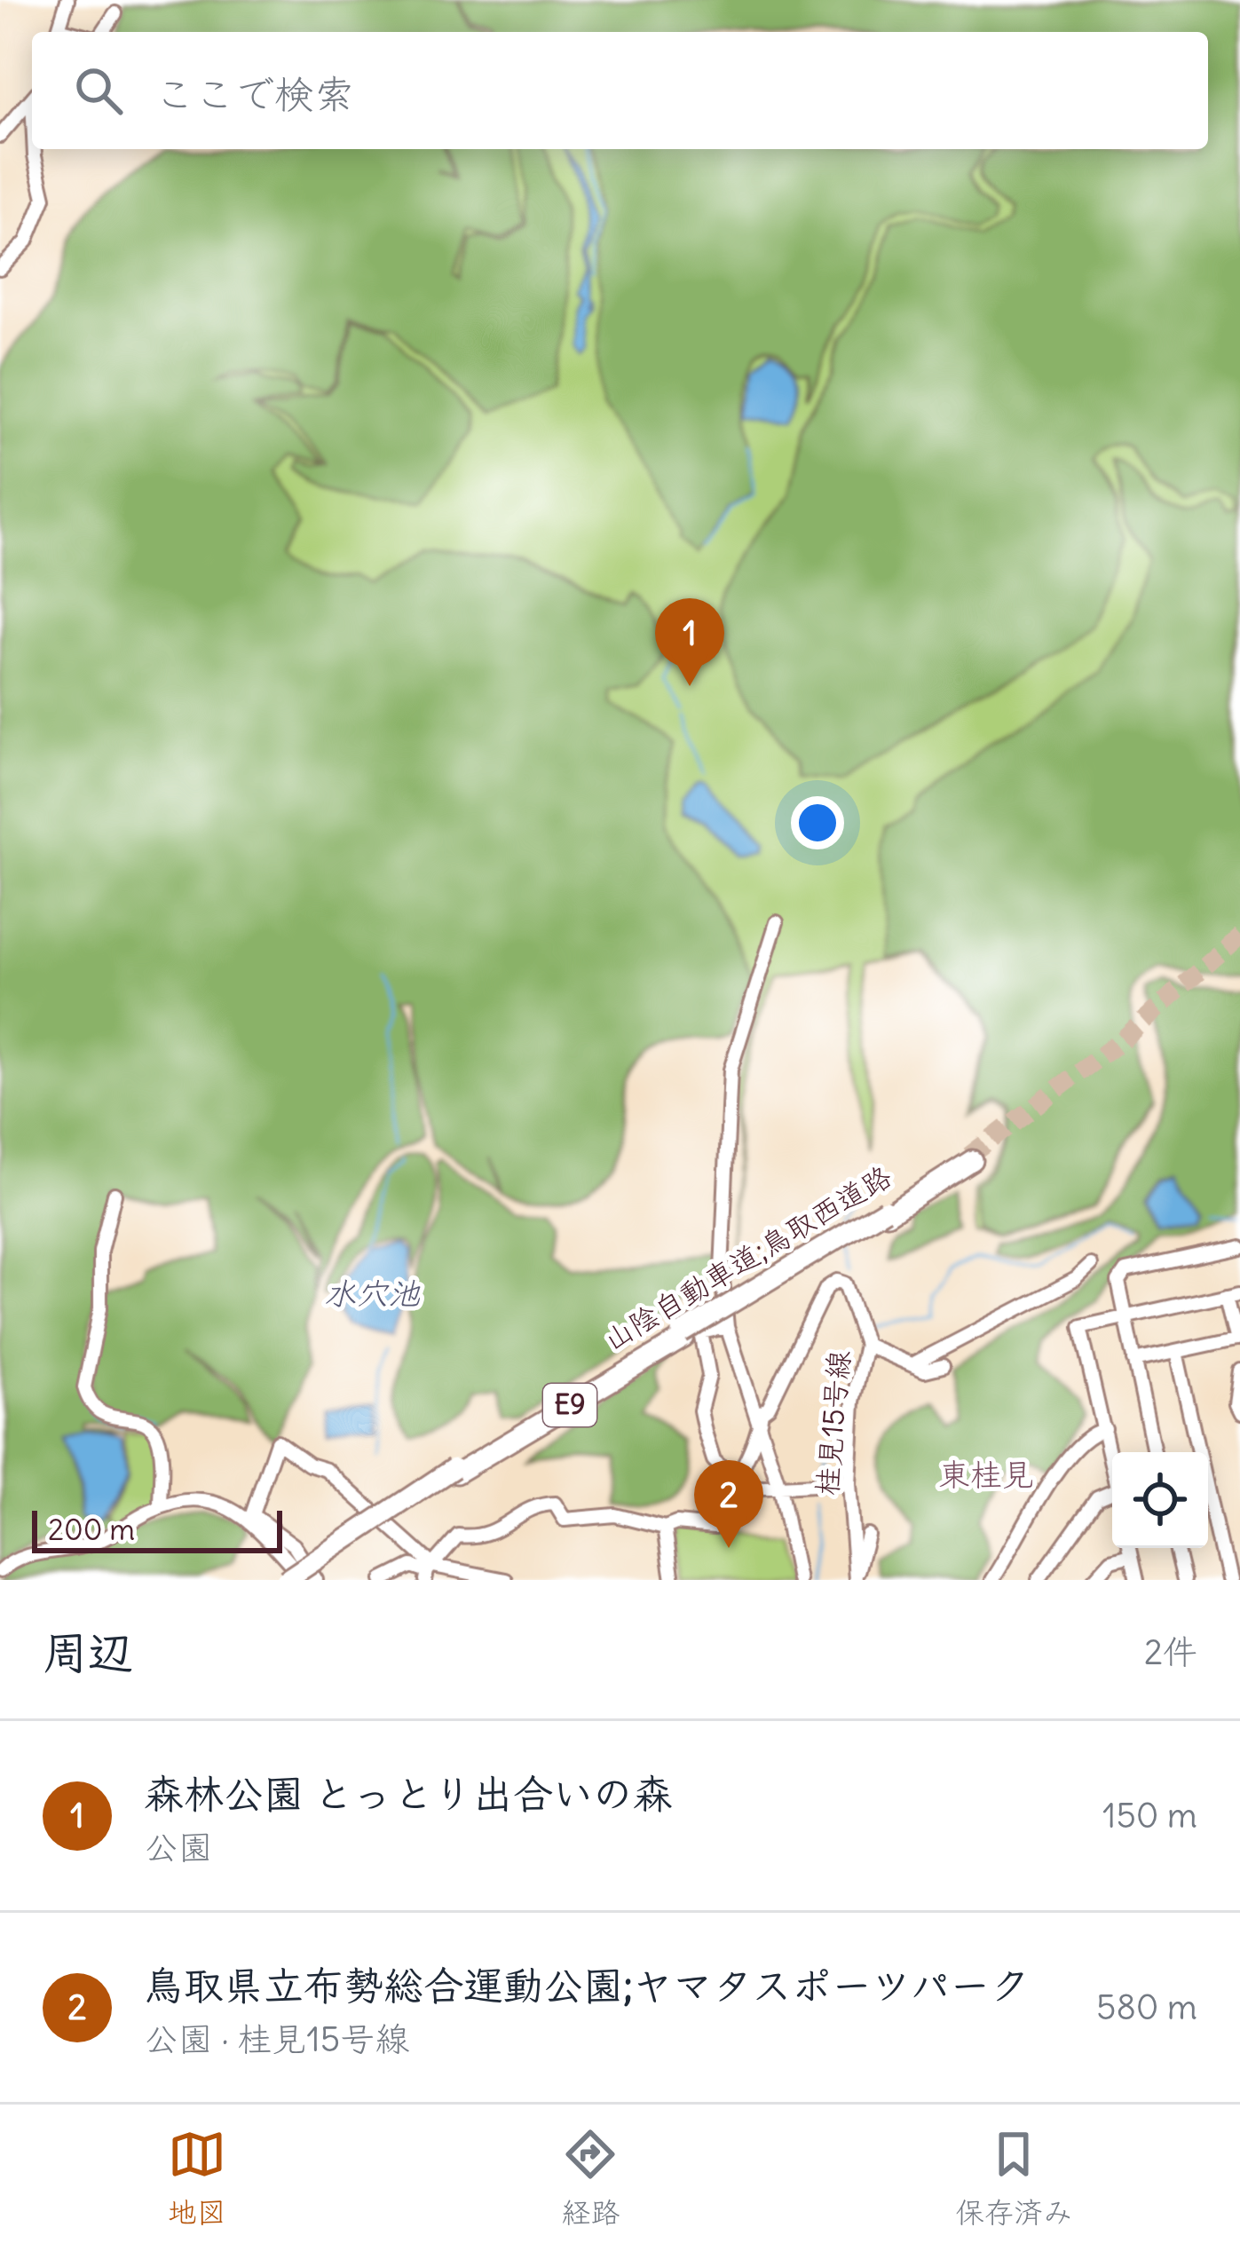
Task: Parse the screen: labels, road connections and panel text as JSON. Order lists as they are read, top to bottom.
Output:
{
  "streets": {
    "highway": ["山陰自動車道;鳥取西道路", "E9"],
    "street": ["桂見15号線"]
  },
  "districts": ["東桂見"],
  "water": ["水穴池"],
  "scale_bar": "200 m",
  "page": {
    "search": "ここで検索",
    "pins": ["1", "2"],
    "scale": "200 m",
    "heading": ["周辺", "2件"],
    "list": [
      {
        "mark": "1",
        "name": "森林公園 とっとり出合いの森",
        "note": "公園",
        "value": "150 m"
      },
      {
        "mark": "2",
        "name": "鳥取県立布勢総合運動公園;ヤマタスポーツパーク",
        "note": "公園 · 桂見15号線",
        "value": "580 m"
      }
    ],
    "nav": ["地図", "経路", "保存済み"]
  }
}
